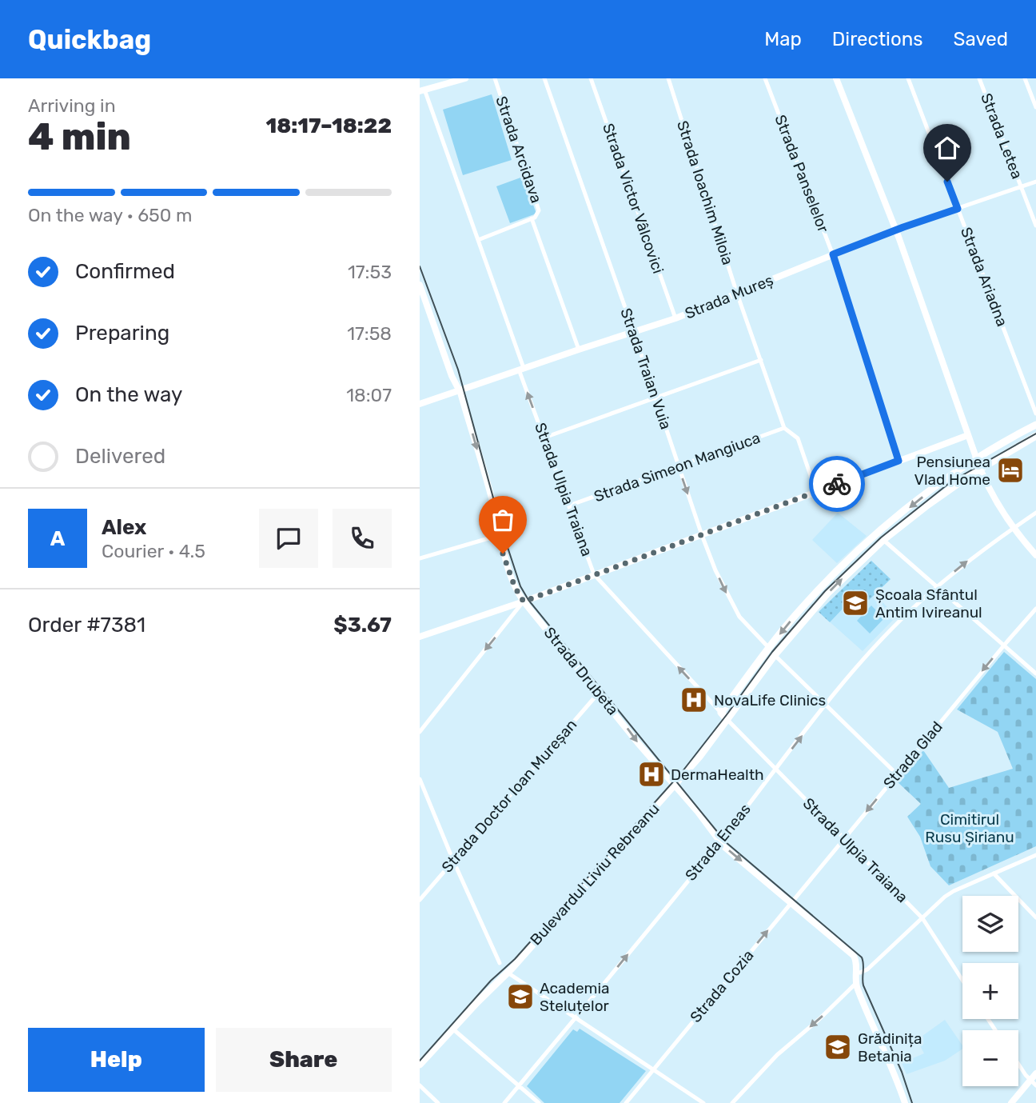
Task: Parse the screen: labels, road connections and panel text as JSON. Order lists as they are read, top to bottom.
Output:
{
  "streets": {
    "main road": ["Strada Ulpia Traiana", "Bulevardul Liviu Rebreanu"],
    "street": [
      "Strada Letea",
      "Strada Arcidava",
      "Strada Panselelor",
      "Strada Ioachim Miloia",
      "Strada Victor Vâlcovici",
      "Strada Ariadna",
      "Strada Mureș",
      "Strada Traian Vuia",
      "Strada Simeon Mangiuca",
      "Strada Drubeta",
      "Strada Glad",
      "Strada Doctor Ioan Mureșan",
      "Strada Eneas",
      "Strada Cozia"
    ]
  },
  "crossings": [
    ["Strada Letea", "Strada Mureș"],
    ["Strada Arcidava", "Strada Mureș"],
    ["Strada Arcidava", "Strada Ulpia Traiana"],
    ["Strada Panselelor", "Strada Mureș"],
    ["Strada Ioachim Miloia", "Strada Mureș"],
    ["Strada Ioachim Miloia", "Strada Simeon Mangiuca"],
    ["Strada Victor Vâlcovici", "Strada Mureș"],
    ["Strada Ariadna", "Strada Mureș"],
    ["Strada Mureș", "Strada Traian Vuia"],
    ["Strada Mureș", "Strada Ulpia Traiana"],
    ["Strada Mureș", "Strada Drubeta"],
    ["Strada Traian Vuia", "Strada Simeon Mangiuca"],
    ["Strada Simeon Mangiuca", "Strada Ulpia Traiana"],
    ["Strada Ulpia Traiana", "Strada Glad"],
    ["Strada Ulpia Traiana", "Strada Eneas"],
    ["Strada Ulpia Traiana", "Bulevardul Liviu Rebreanu"],
    ["Strada Drubeta", "Strada Glad"],
    ["Strada Drubeta", "Strada Doctor Ioan Mureșan"],
    ["Strada Drubeta", "Strada Eneas"],
    ["Strada Drubeta", "Bulevardul Liviu Rebreanu"],
    ["Strada Drubeta", "Strada Cozia"],
    ["Strada Glad", "Strada Cozia"]
  ],
  "one_way": [
    "Strada Drubeta",
    "Strada Glad",
    "Strada Eneas",
    "Strada Cozia"
  ],
  "parks": ["Cimitirul Rusu Șirianu"],
  "places": {
    "hotel": ["Pensiunea Vlad Home"],
    "school or university": ["Școala Sfântul Antim Ivireanul", "Academia Steluțelor", "Grădinița Betania"],
    "hospital": ["NovaLife Clinics", "DermaHealth"]
  },
  "page": {
    "header": "Quickbag",
    "nav": ["Map", "Directions", "Saved"],
    "heading": ["4 min", "Arriving in", "18:17–18:22"],
    "panel": [
      "Alex",
      "Courier · 4.5",
      "Order #7381",
      "$3.67"
    ],
    "bar": "On the way · 650 m",
    "list": [
      ["Confirmed", "17:53"],
      ["Preparing", "17:58"],
      ["On the way", "18:07"],
      "Delivered"
    ],
    "round": "A",
    "map_buttons": ["+", "−"],
    "buttons": ["Help", "Share"]
  }
}
